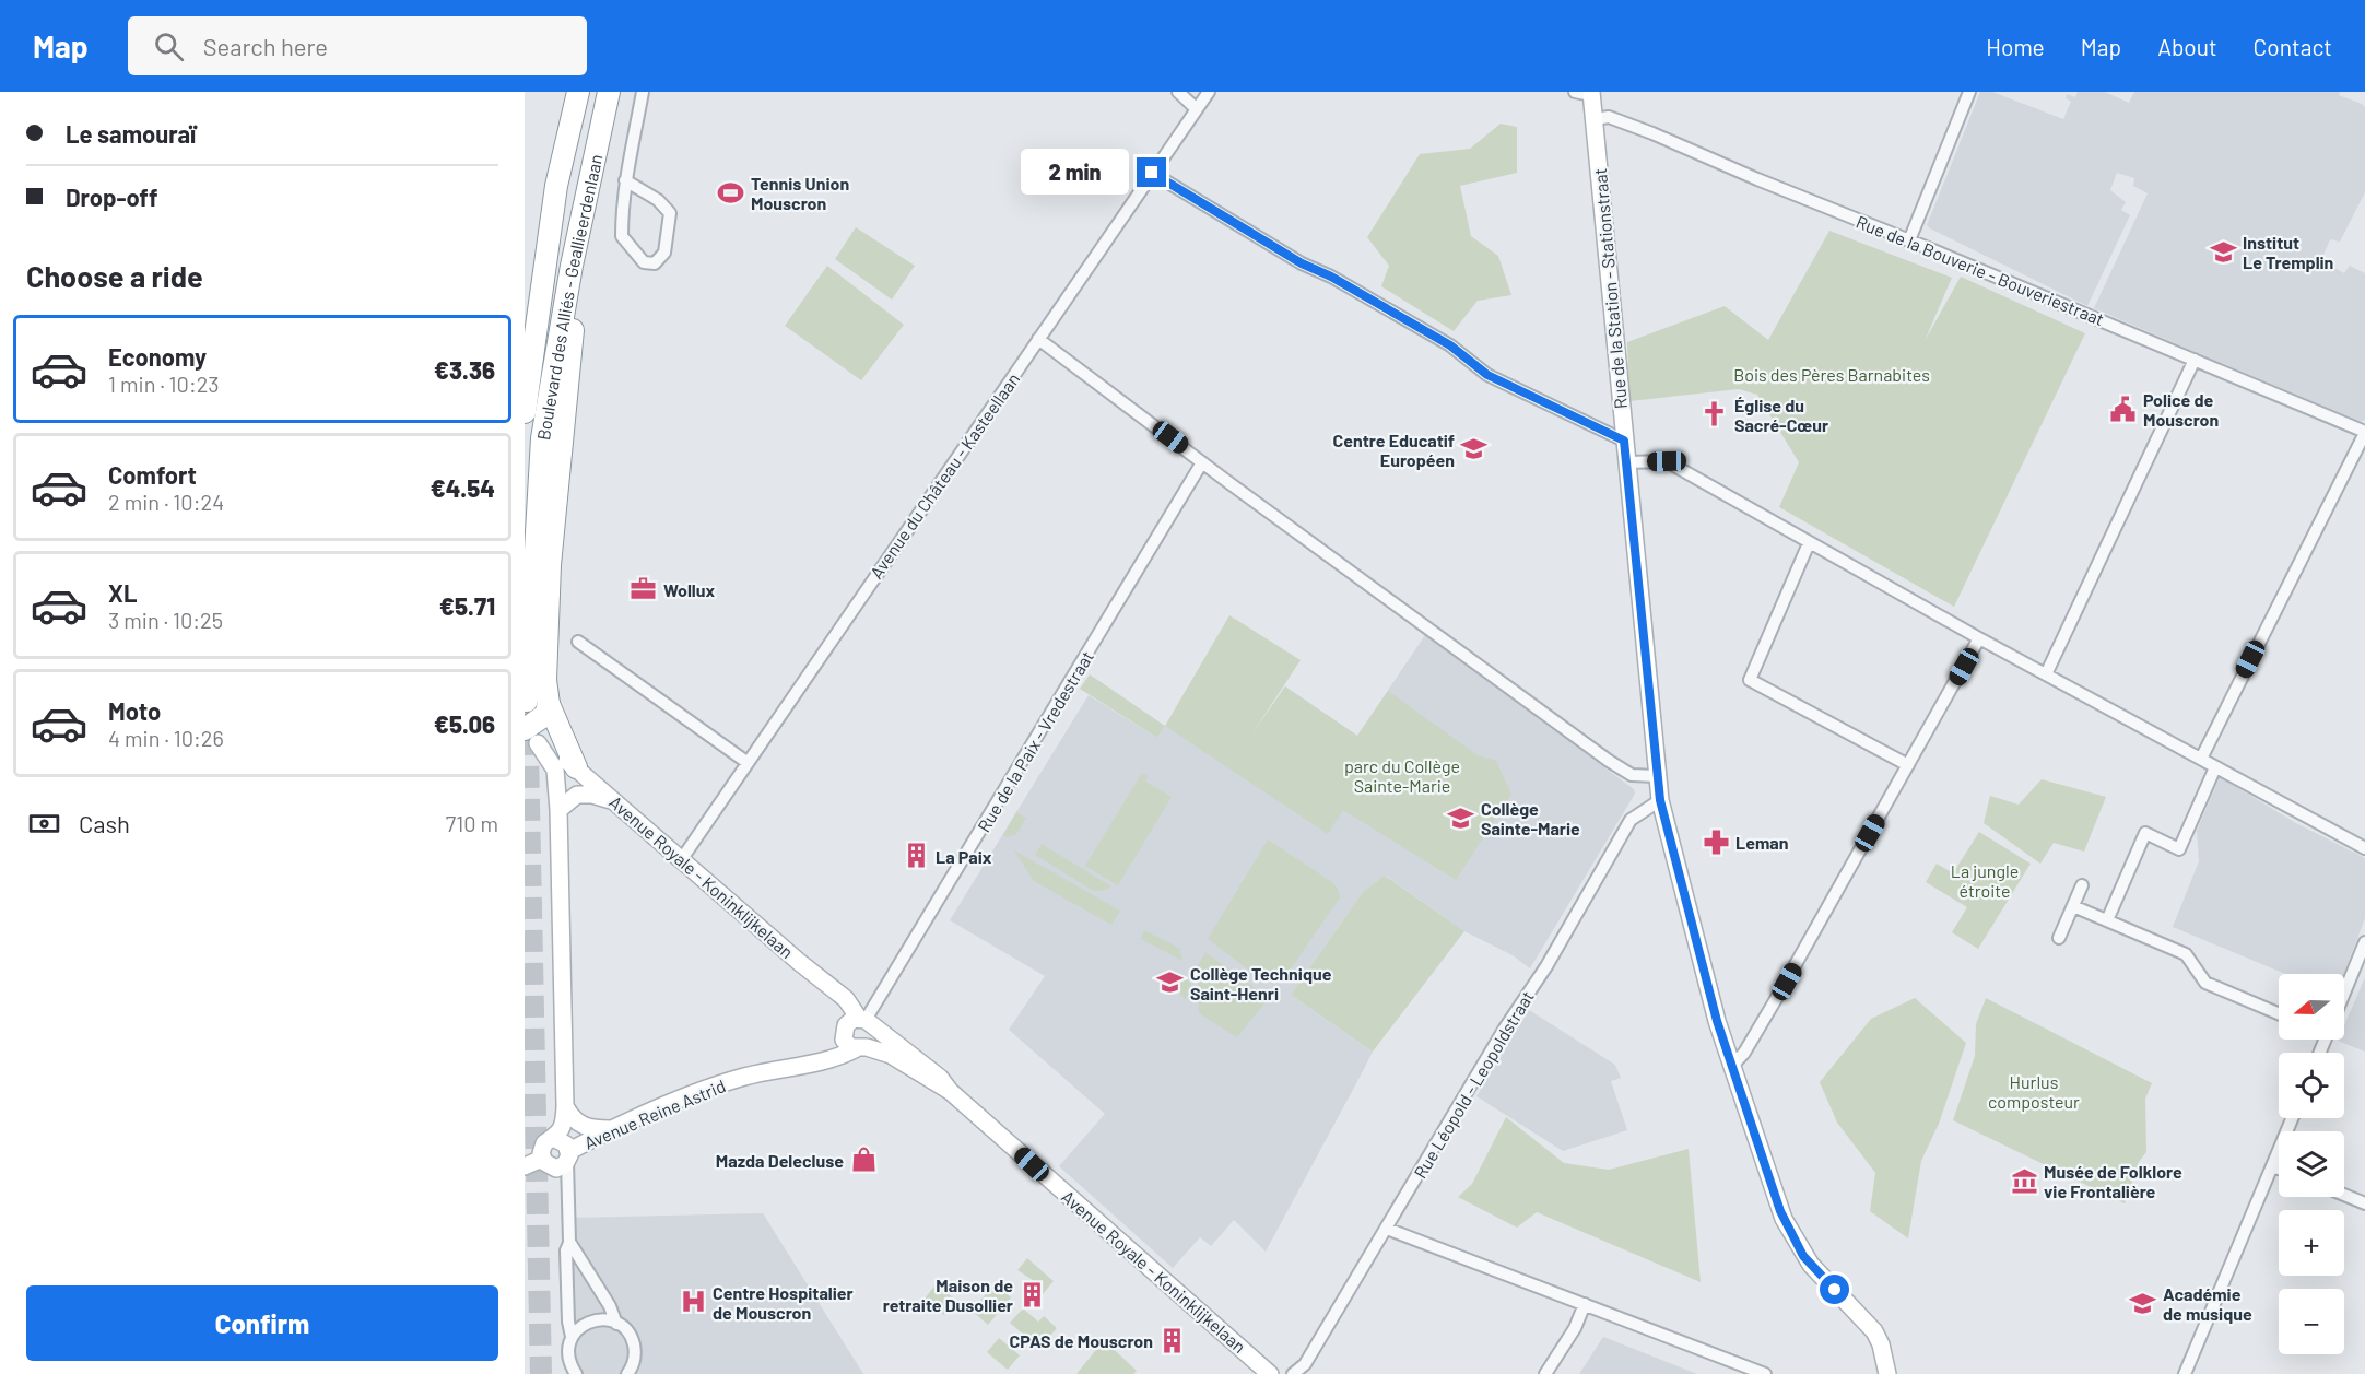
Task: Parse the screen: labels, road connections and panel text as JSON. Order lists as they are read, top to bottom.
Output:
{
  "streets": {
    "highway": ["Boulevard des Alliés - Geallieerdenlaan"],
    "main road": ["Rue de la Station - Stationstraat", "Avenue Royale - Koninklijkelaan", "Avenue Reine Astrid"],
    "street": [
      "Rue de la Bouverie - Bouveriestraat",
      "Avenue du Château - Kasteellaan",
      "Rue de la Paix - Vredestraat",
      "Rue Léopold - Leopoldstraat"
    ]
  },
  "crossings": [
    ["Rue de la Bouverie - Bouveriestraat", "Rue de la Station - Stationstraat"],
    ["Rue de la Station - Stationstraat", "Rue Léopold - Leopoldstraat"],
    ["Avenue du Château - Kasteellaan", "Avenue Royale - Koninklijkelaan"],
    ["Rue de la Paix - Vredestraat", "Avenue Royale - Koninklijkelaan"],
    ["Rue de la Paix - Vredestraat", "Avenue Reine Astrid"],
    ["Avenue Royale - Koninklijkelaan", "Avenue Reine Astrid"]
  ],
  "parks": [
    "Bois des Pères Barnabites",
    "parc du Collège Sainte-Marie",
    "La jungle étroite",
    "Hurlus composteur"
  ],
  "places": {
    "sports": ["Tennis Union Mouscron"],
    "school or university": [
      "Institut Le Tremplin",
      "Centre Educatif Européen",
      "Collège Sainte-Marie",
      "Collège Technique Saint-Henri",
      "Académie de musique"
    ],
    "public building": ["Police de Mouscron"],
    "church": ["Église du Sacré-Cœur"],
    "office": ["Wollux"],
    "pharmacy": ["Leman"],
    "building": ["La Paix", "Maison de retraite Dusollier", "CPAS de Mouscron"],
    "shop": ["Mazda Delecluse"],
    "museum": ["Musée de Folklore vie Frontalière"],
    "hospital": ["Centre Hospitalier de Mouscron"]
  },
  "north": "left",
  "page": {
    "header": "Map",
    "search": "Search here",
    "nav": [
      "Home",
      "Map",
      "About",
      "Contact"
    ],
    "banner": ["Le samouraï", "Drop-off"],
    "bubble": "2 min",
    "heading": "Choose a ride",
    "list": [
      {
        "name": "Economy",
        "note": "1 min · 10:23",
        "value": "€3.36"
      },
      {
        "name": "Comfort",
        "note": "2 min · 10:24",
        "value": "€4.54"
      },
      {
        "name": "XL",
        "note": "3 min · 10:25",
        "value": "€5.71"
      },
      {
        "name": "Moto",
        "note": "4 min · 10:26",
        "value": "€5.06"
      }
    ],
    "pay": ["Cash", "710 m"],
    "map_buttons": ["+", "−"],
    "buttons": "Confirm"
  }
}
